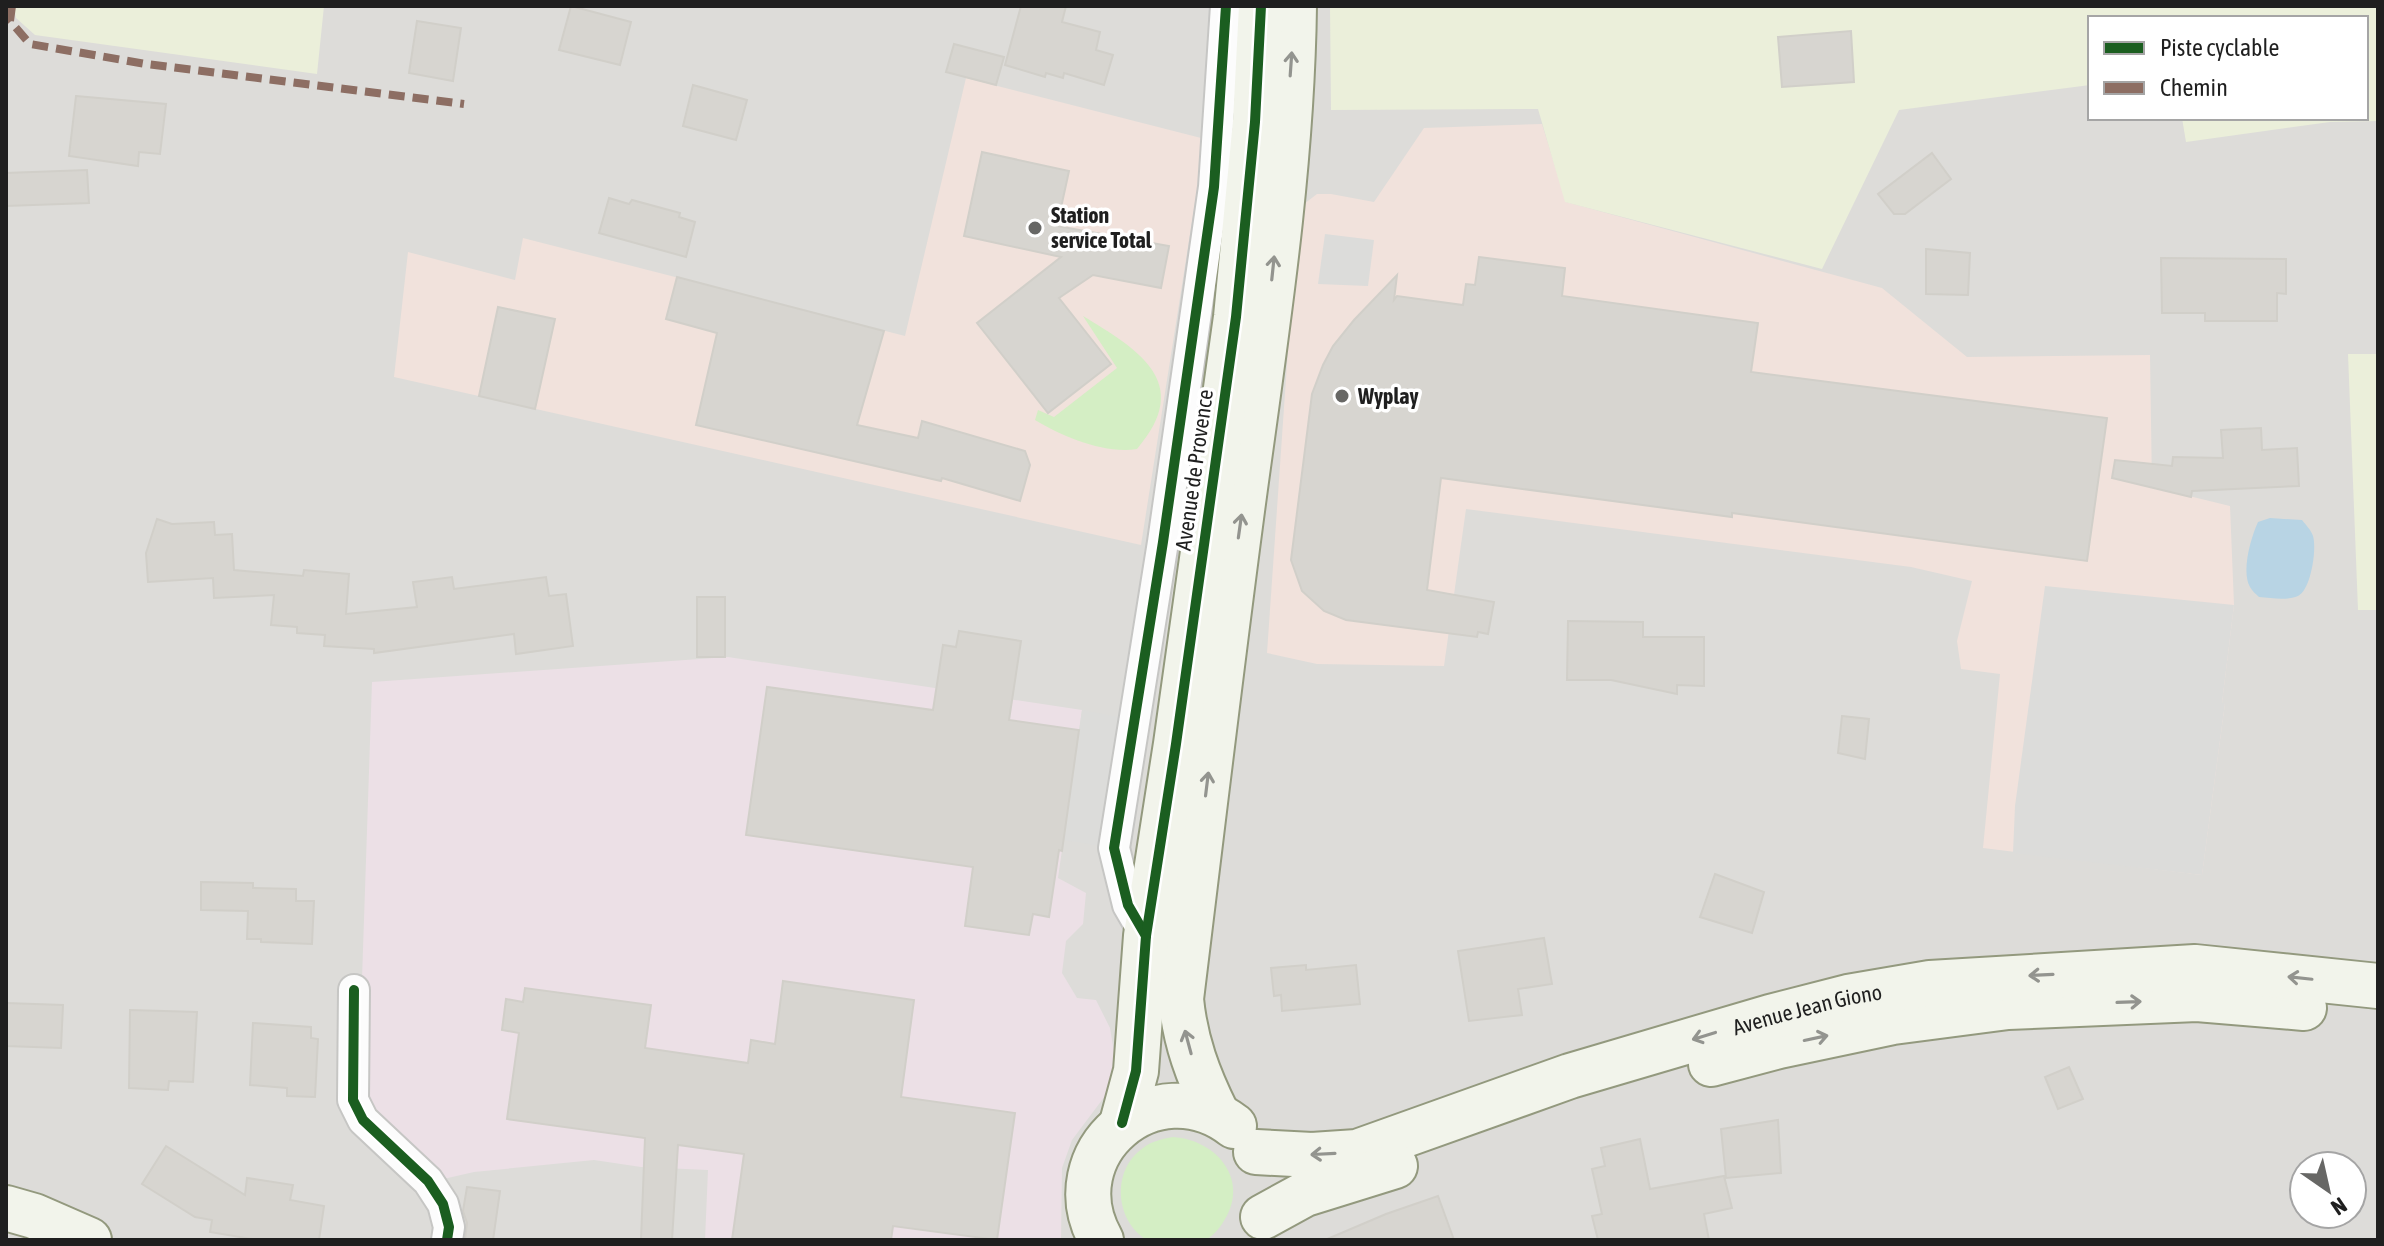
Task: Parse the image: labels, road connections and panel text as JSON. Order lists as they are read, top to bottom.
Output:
{
  "streets": {
    "main road": ["Avenue de Provence", "Avenue Jean Giono"]
  },
  "places": ["Station service Total", "Wyplay"],
  "legend": ["Piste cyclable", "Chemin"],
  "north": "bottom right"
}
